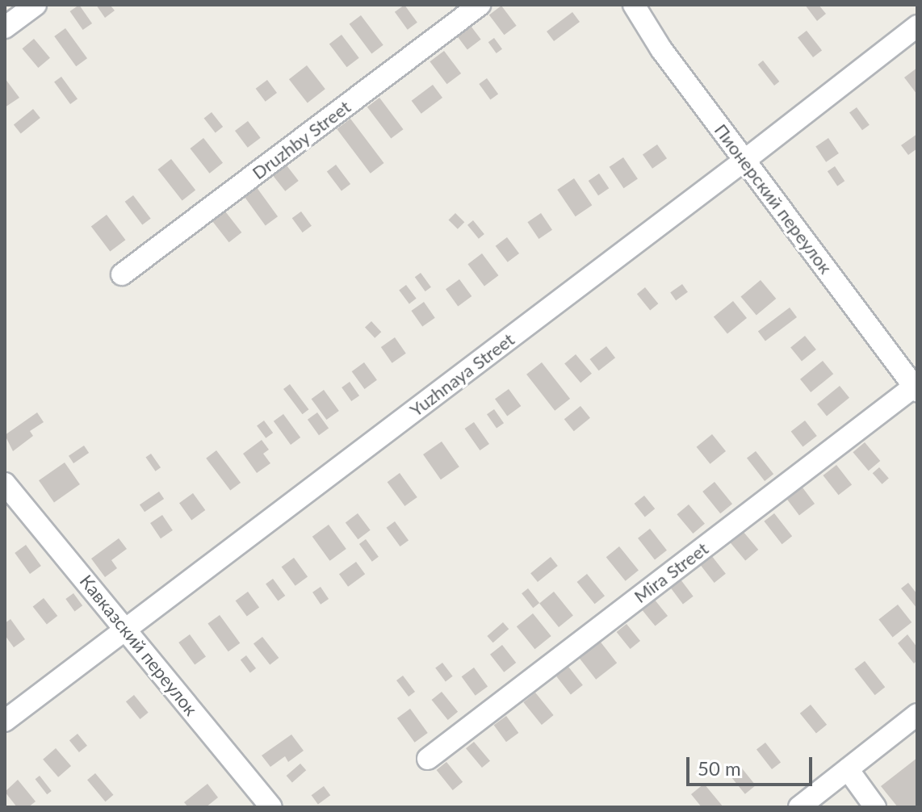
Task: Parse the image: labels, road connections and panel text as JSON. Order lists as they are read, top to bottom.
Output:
{
  "streets": {
    "street": [
      "Druzhby Street",
      "Пионерский переулок",
      "Yuzhnaya Street",
      "Mira Street",
      "Кавказский переулок"
    ]
  },
  "crossings": [
    ["Пионерский переулок", "Yuzhnaya Street"],
    ["Пионерский переулок", "Mira Street"],
    ["Yuzhnaya Street", "Кавказский переулок"]
  ],
  "scale_bar": "50 m"
}
